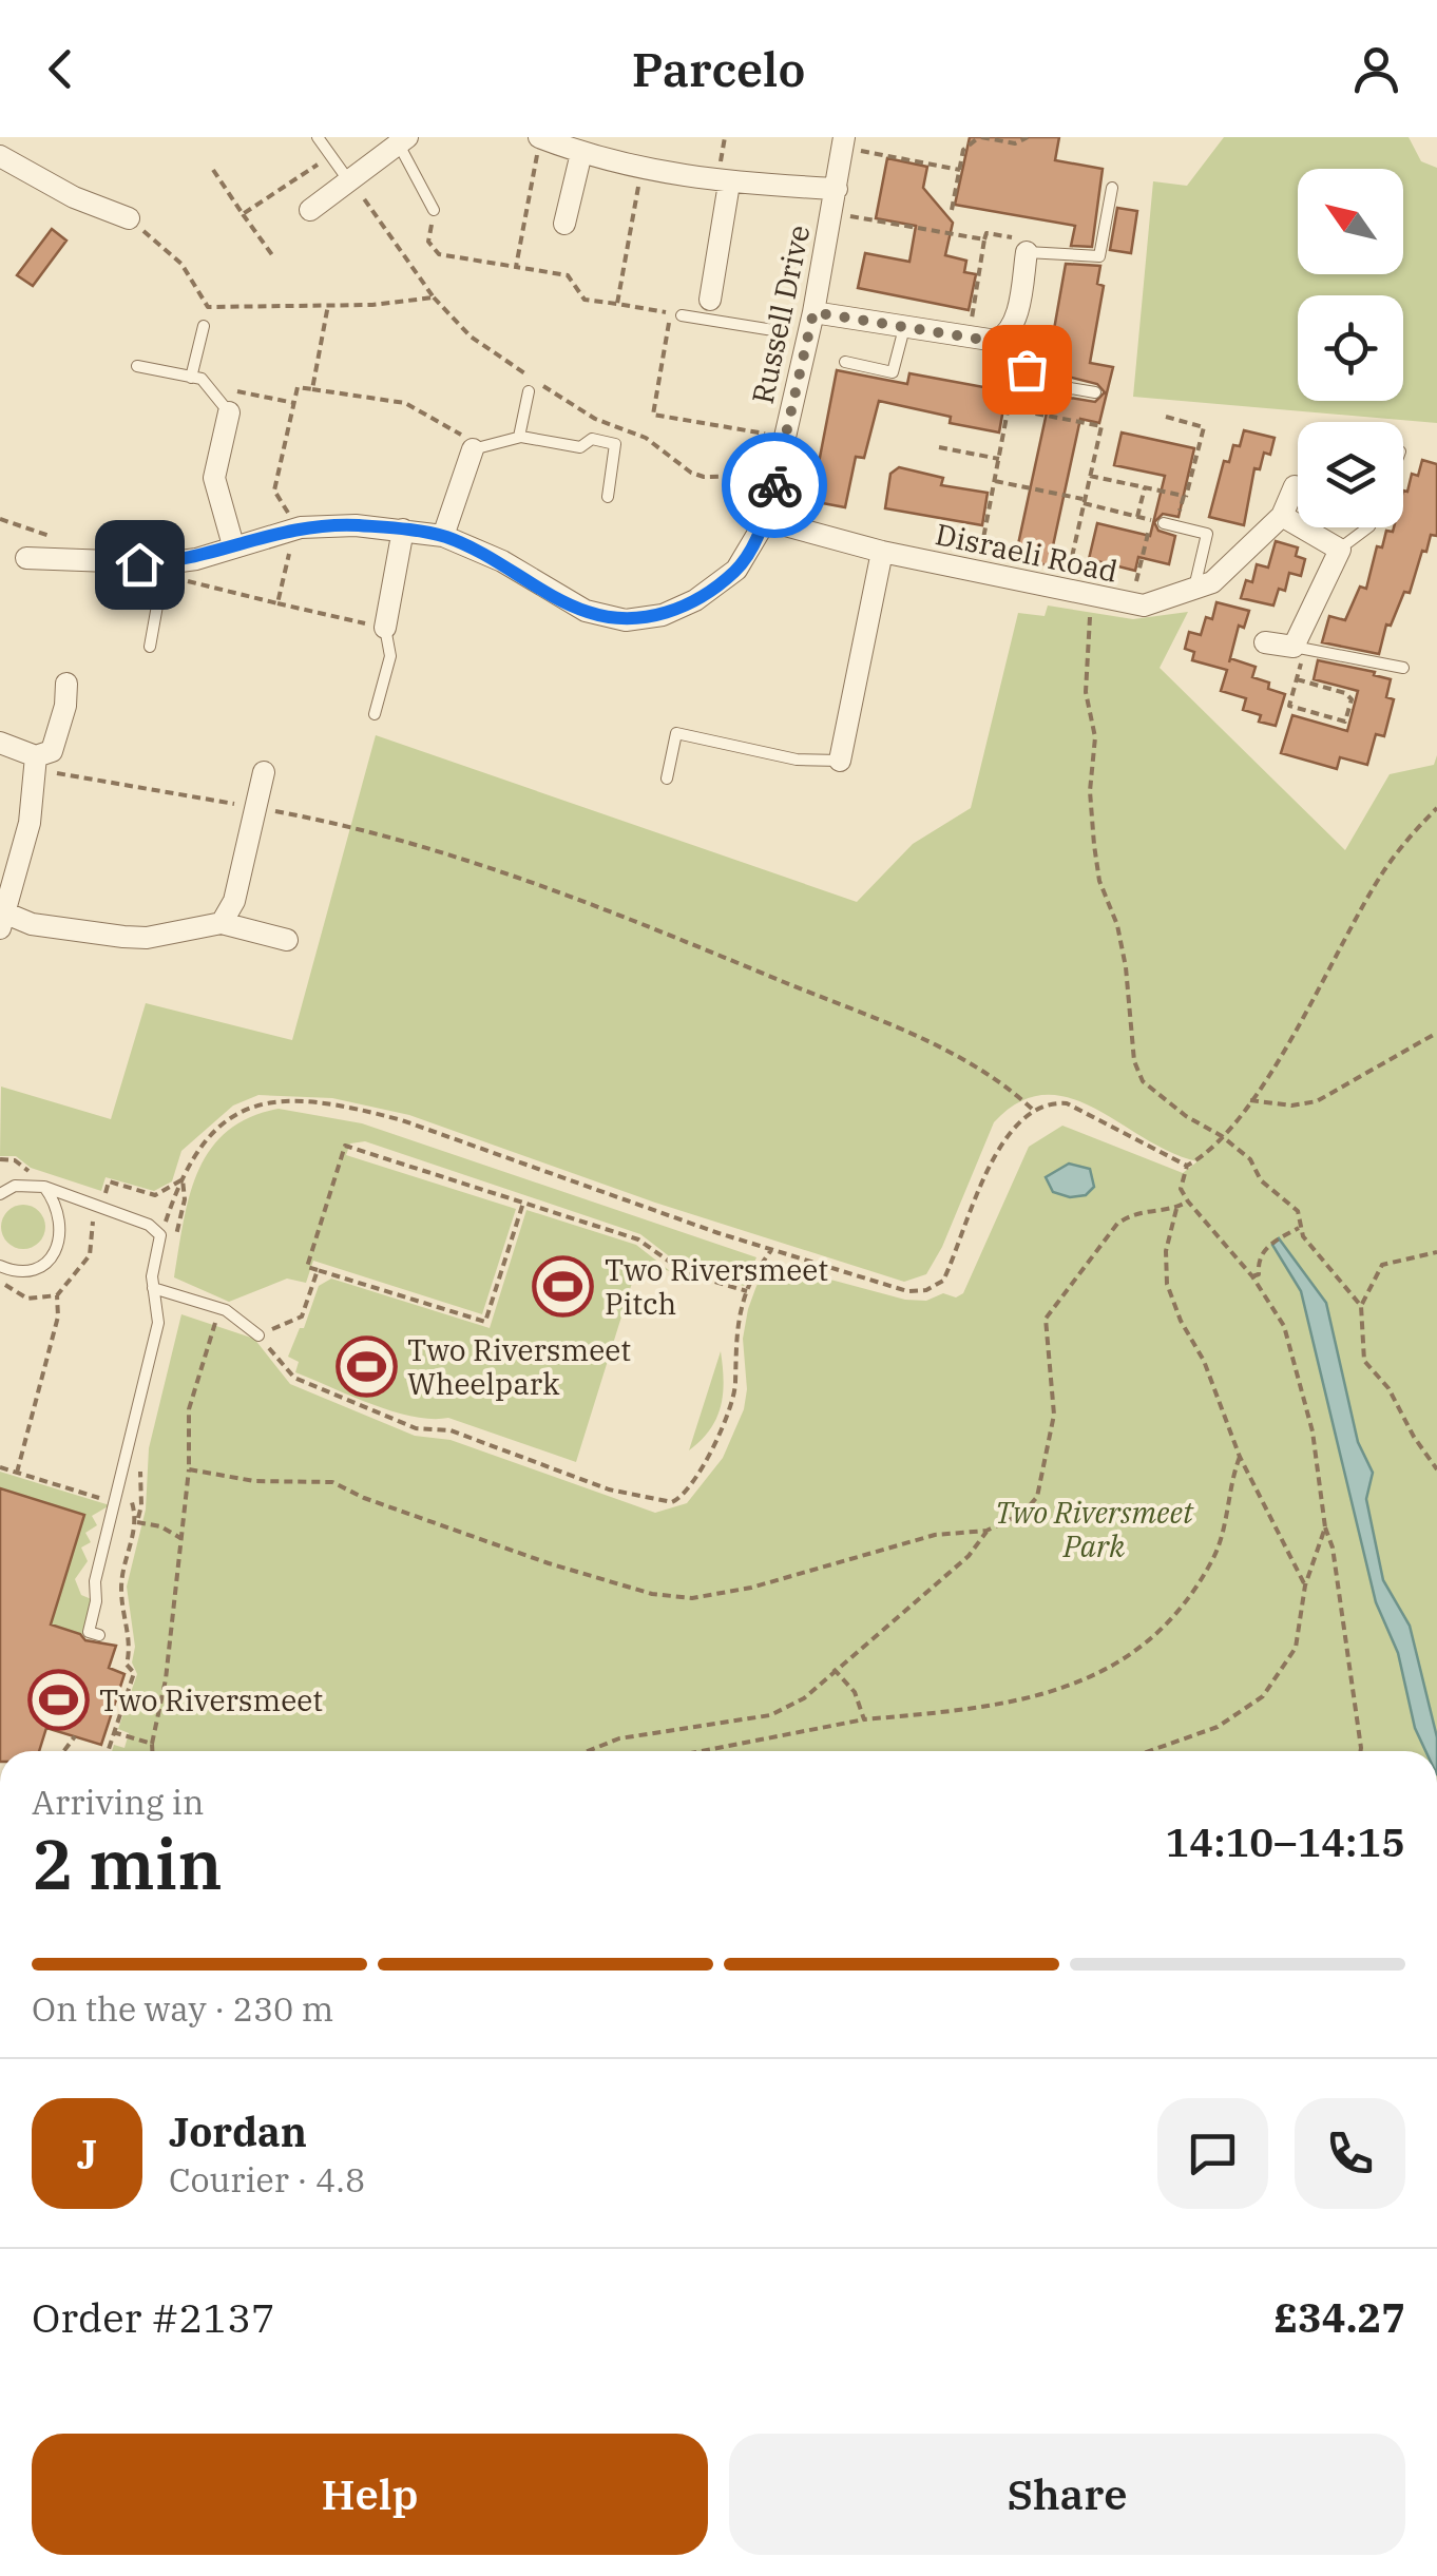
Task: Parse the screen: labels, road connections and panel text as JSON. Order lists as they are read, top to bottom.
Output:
{
  "streets": {
    "street": ["Russell Drive", "Disraeli Road"]
  },
  "crossings": [
    ["Russell Drive", "Disraeli Road"]
  ],
  "parks": ["Two Riversmeet Park"],
  "places": {
    "sports": ["Two Riversmeet Pitch", "Two Riversmeet Wheelpark", "Two Riversmeet"]
  },
  "north": "top left",
  "page": {
    "header": "Parcelo",
    "heading": ["2 min", "Arriving in", "14:10–14:15"],
    "panel": [
      "Jordan",
      "Courier · 4.8",
      "Order #2137",
      "£34.27"
    ],
    "bar": "On the way · 230 m",
    "round": "J",
    "buttons": ["Help", "Share"]
  }
}
